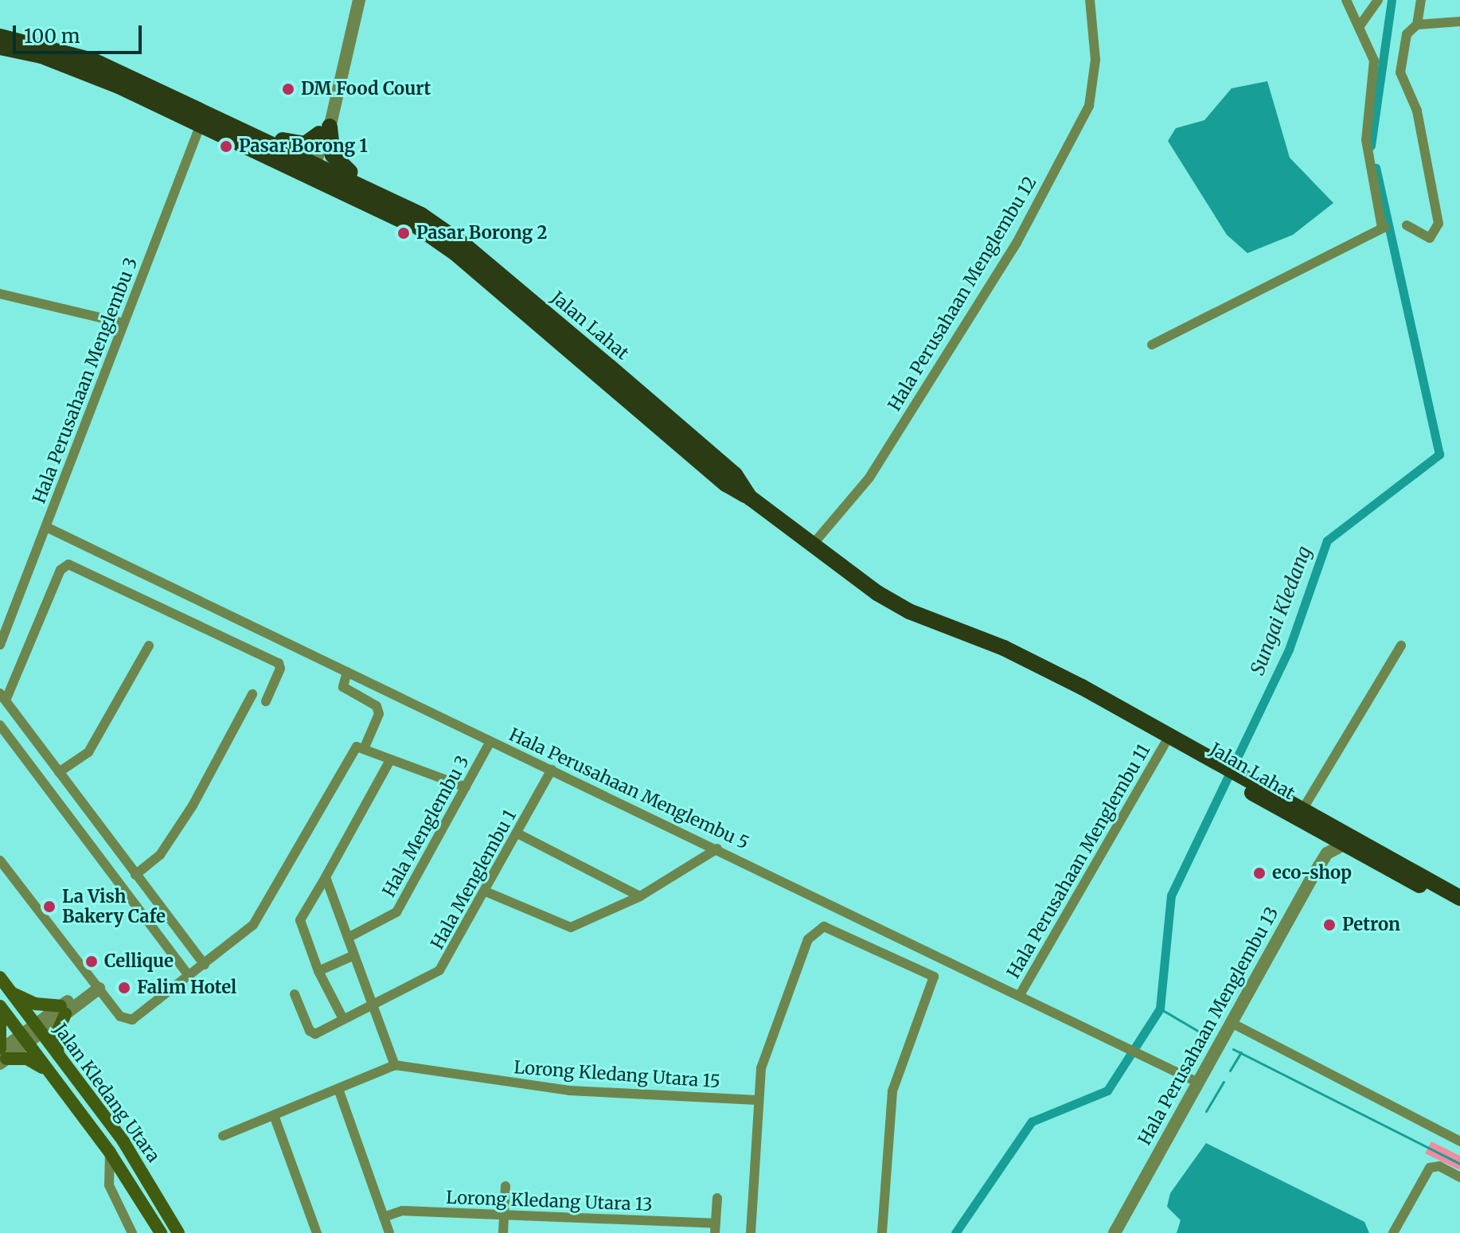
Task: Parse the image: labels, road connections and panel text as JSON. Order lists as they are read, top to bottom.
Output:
{
  "streets": {
    "main road": ["Jalan Lahat", "Jalan Kledang Utara"],
    "street": [
      "Hala Perusahaan Menglembu 12",
      "Hala Perusahaan Menglembu 3",
      "Hala Perusahaan Menglembu 5",
      "Hala Menglembu 3",
      "Hala Perusahaan Menglembu 11",
      "Hala Menglembu 1",
      "Hala Perusahaan Menglembu 13",
      "Lorong Kledang Utara 15",
      "Lorong Kledang Utara 13"
    ]
  },
  "crossings": [
    ["Hala Perusahaan Menglembu 12", "Jalan Lahat"],
    ["Jalan Lahat", "Hala Perusahaan Menglembu 11"],
    ["Hala Perusahaan Menglembu 3", "Hala Perusahaan Menglembu 5"],
    ["Hala Perusahaan Menglembu 5", "Hala Menglembu 3"],
    ["Hala Perusahaan Menglembu 5", "Hala Perusahaan Menglembu 11"],
    ["Hala Perusahaan Menglembu 5", "Hala Menglembu 1"],
    ["Hala Perusahaan Menglembu 5", "Hala Perusahaan Menglembu 13"]
  ],
  "water": ["Sungai Kledang"],
  "places": [
    "DM Food Court",
    "Pasar Borong 1",
    "Pasar Borong 2",
    "eco-shop",
    "La Vish Bakery Cafe",
    "Petron",
    "Cellique",
    "Falim Hotel"
  ],
  "scale_bar": "100 m"
}
